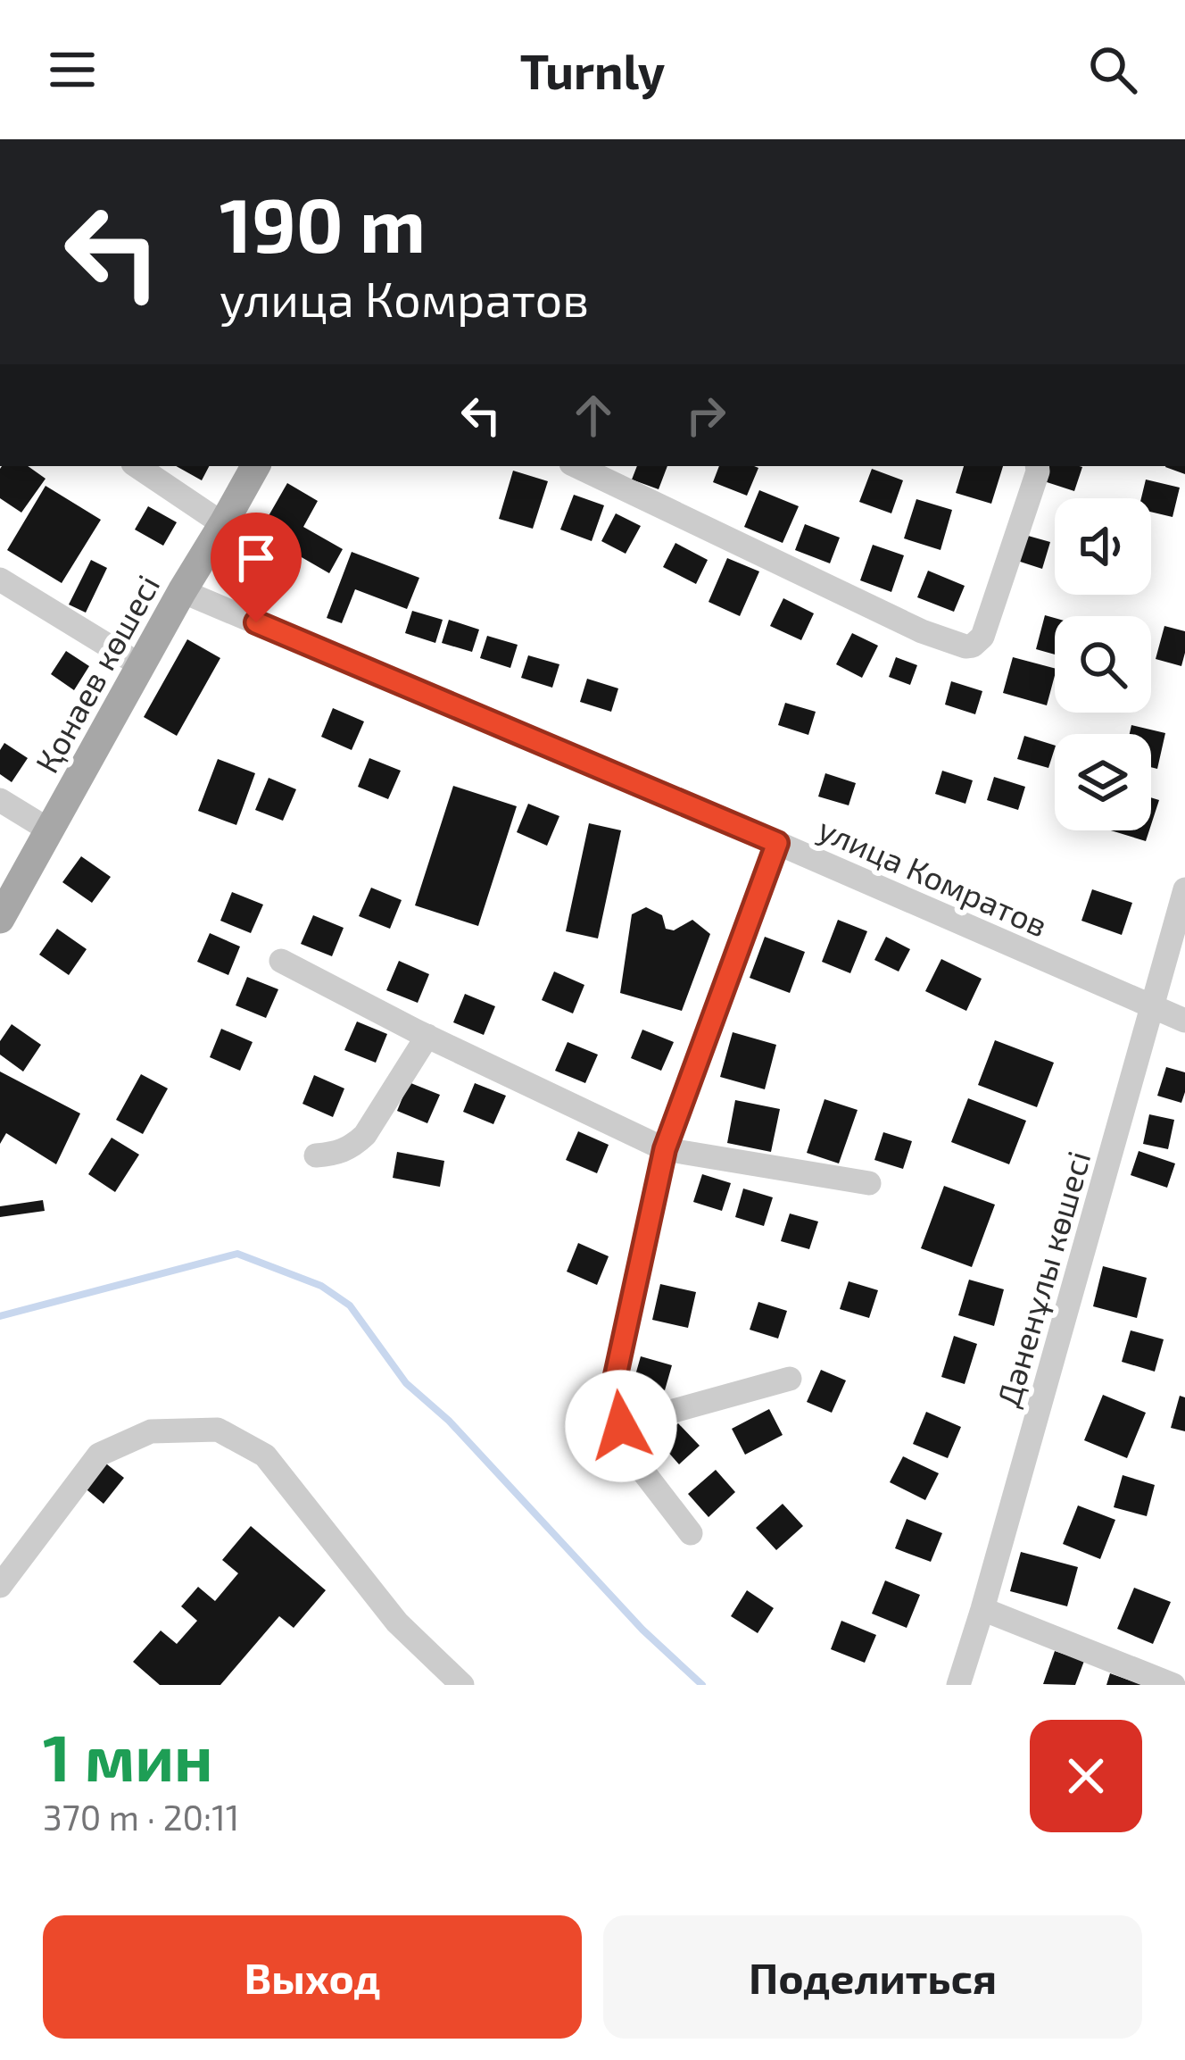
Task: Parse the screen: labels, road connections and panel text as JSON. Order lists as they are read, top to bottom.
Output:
{
  "streets": {
    "main road": ["Қонаев көшесі"],
    "street": ["улица Комратов", "Дәненұлы көшесі"]
  },
  "crossings": [
    ["Қонаев көшесі", "улица Комратов"],
    ["улица Комратов", "Дәненұлы көшесі"]
  ],
  "page": {
    "header": "Turnly",
    "turn": ["190 m", "улица Комратов"],
    "heading": ["1 мин", "370 m · 20:11"],
    "buttons": ["Выход", "Поделиться"]
  }
}
